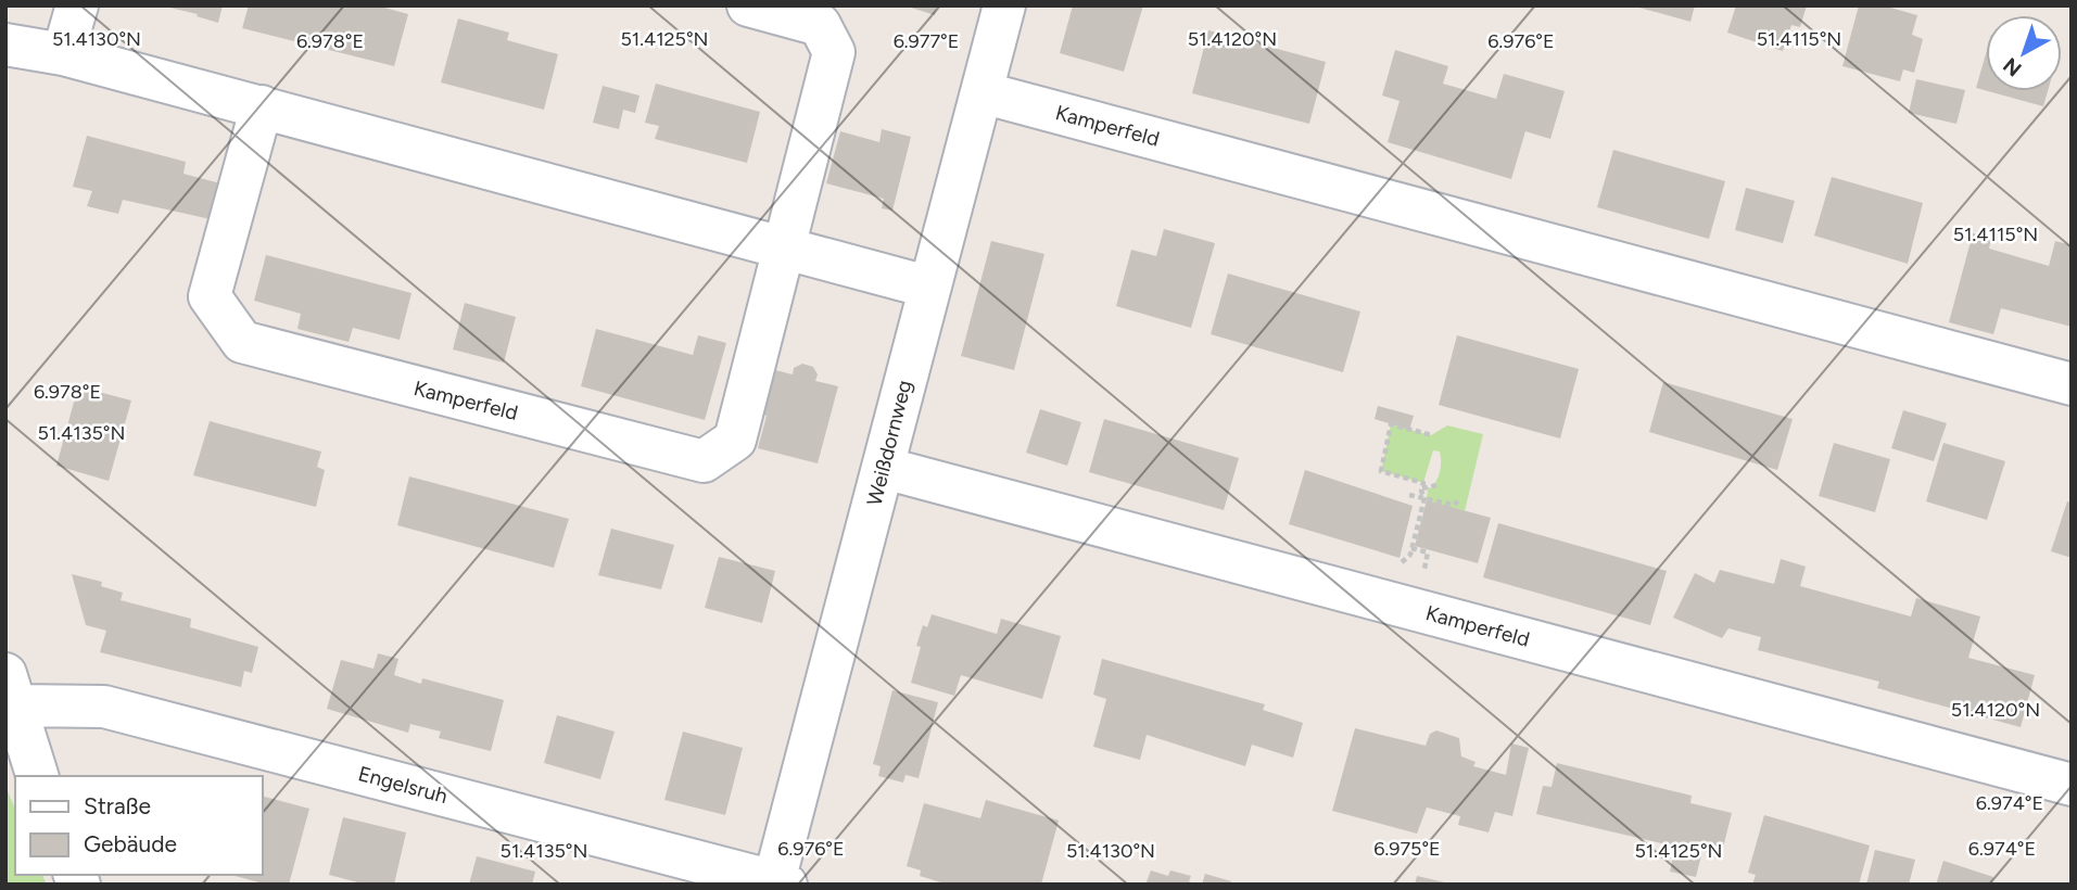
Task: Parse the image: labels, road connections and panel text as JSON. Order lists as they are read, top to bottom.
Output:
{
  "streets": {
    "street": ["Kamperfeld", "Weißdornweg", "Engelsruh"]
  },
  "crossings": [
    ["Kamperfeld", "Weißdornweg"],
    ["Weißdornweg", "Engelsruh"]
  ],
  "legend": ["Straße", "Gebäude"],
  "north": "bottom left",
  "coordinates": [
    "51.4125°N",
    "51.4130°N",
    "51.4120°N",
    "51.4115°N",
    "6.978°E",
    "6.977°E",
    "6.976°E",
    "51.4135°N",
    "6.974°E",
    "6.975°E"
  ]
}
